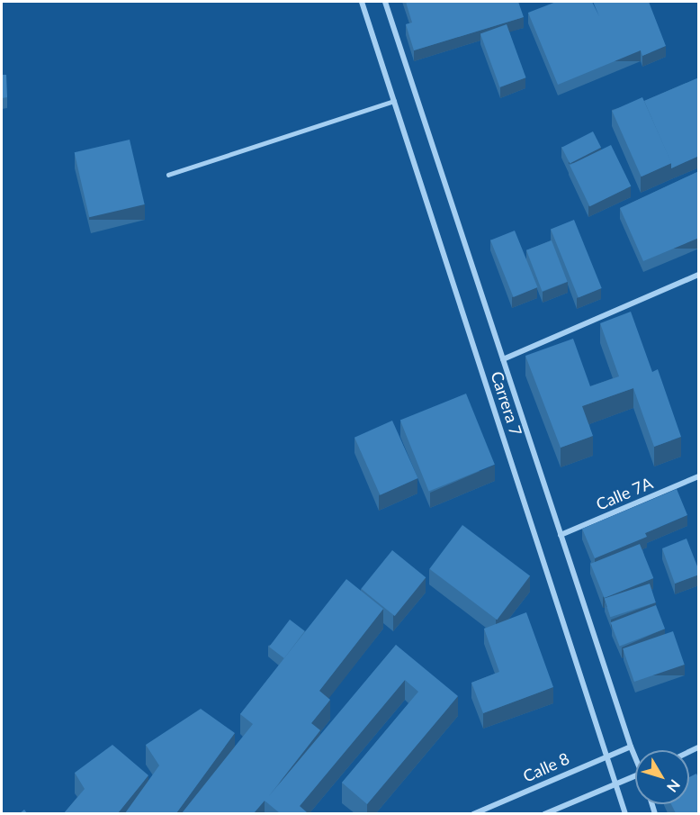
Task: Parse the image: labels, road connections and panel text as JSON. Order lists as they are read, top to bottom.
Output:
{
  "streets": {
    "street": ["Carrera 7", "Calle 7A", "Calle 8"]
  },
  "crossings": [
    ["Carrera 7", "Calle 7A"],
    ["Carrera 7", "Calle 8"]
  ],
  "north": "bottom right"
}
